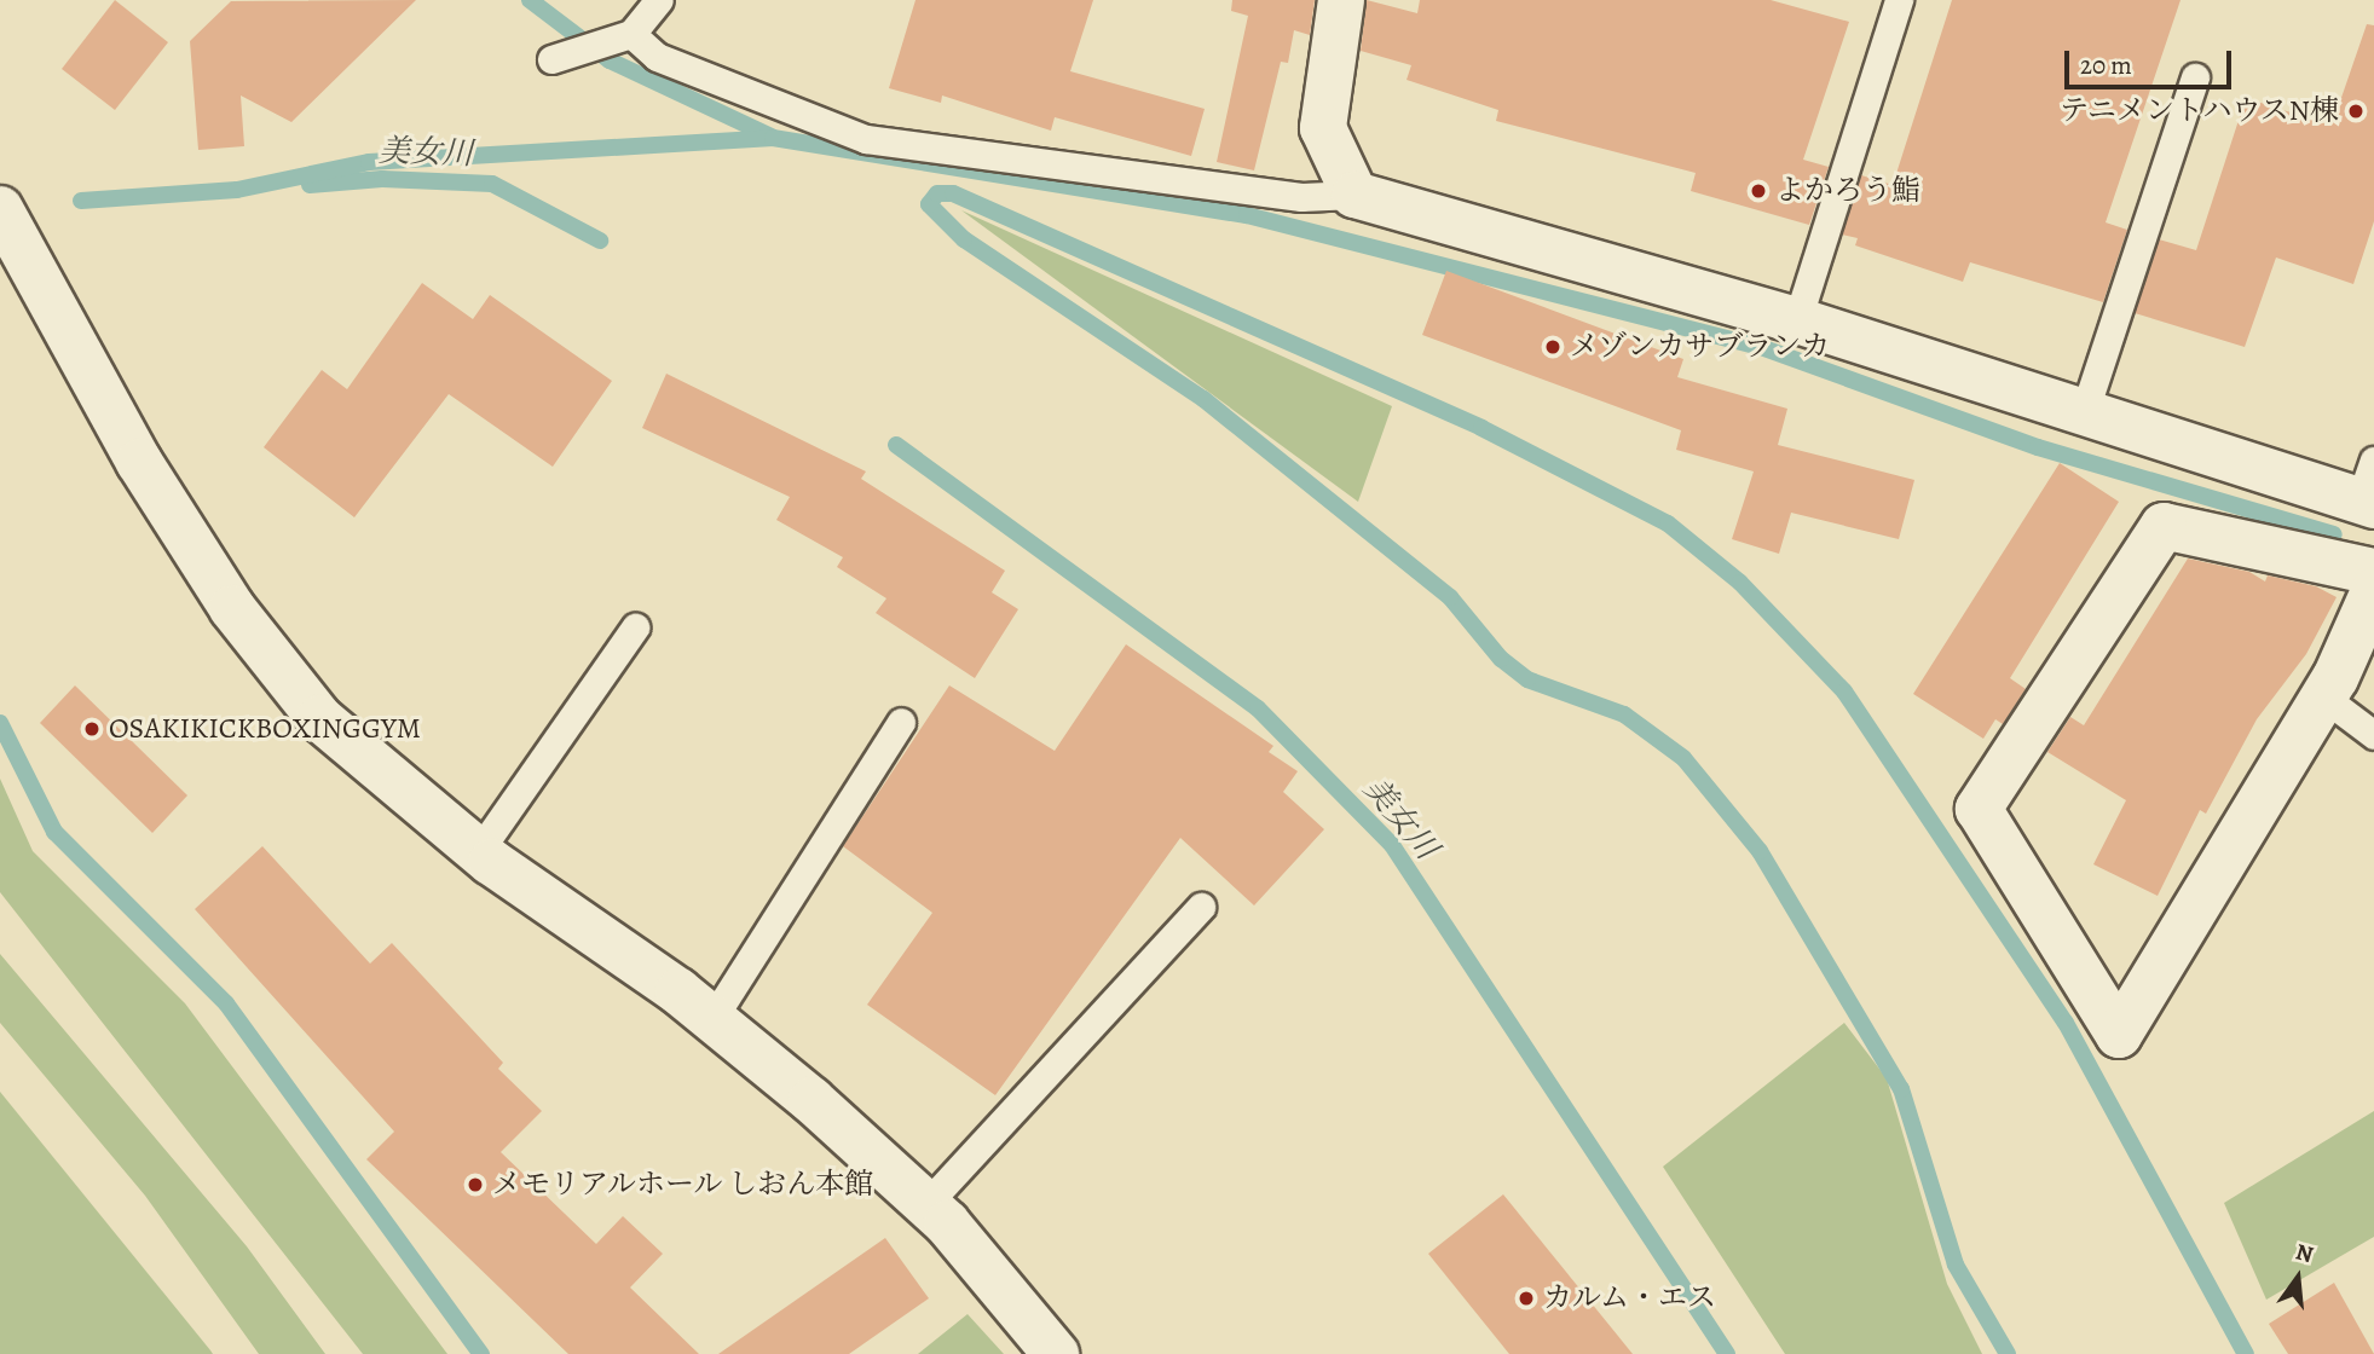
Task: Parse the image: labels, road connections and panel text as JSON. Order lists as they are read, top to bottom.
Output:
{
  "water": ["美女川"],
  "places": [
    "テニメントハウスN棟",
    "よかろう鮨",
    "メゾンカサブランカ",
    "OSAKIKICKBOXINGGYM",
    "メモリアルホール しおん本館",
    "カルム・エス"
  ],
  "scale_bar": "20 m",
  "north": "top"
}
